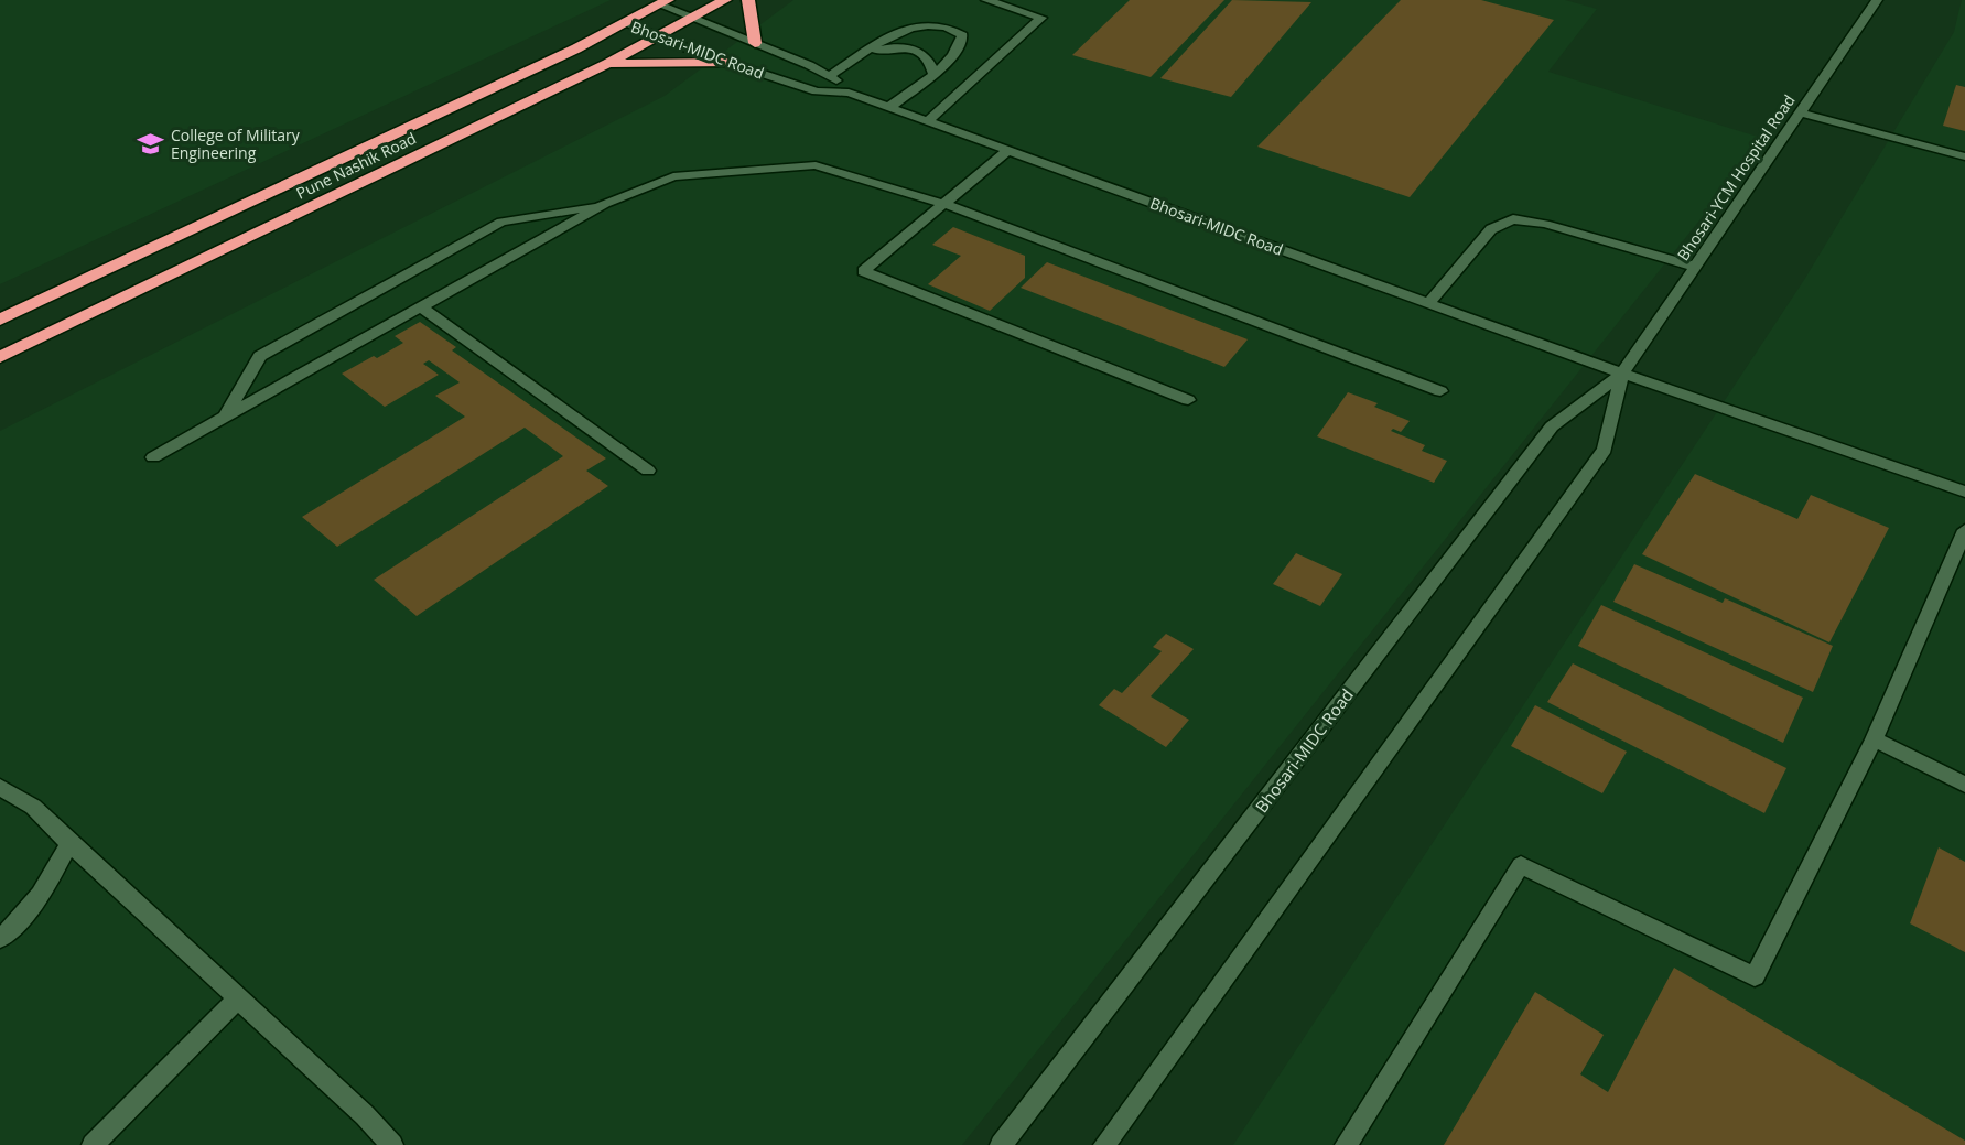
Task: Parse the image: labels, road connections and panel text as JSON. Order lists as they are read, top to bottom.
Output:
{
  "streets": {
    "highway": ["Pune Nashik Road"],
    "street": ["Bhosari-MIDC Road", "Bhosari-YCM Hospital Road"]
  },
  "crossings": [
    ["Bhosari-MIDC Road", "Pune Nashik Road"],
    ["Bhosari-MIDC Road", "Bhosari-YCM Hospital Road"]
  ],
  "places": {
    "school or university": ["College of Military Engineering"]
  }
}
